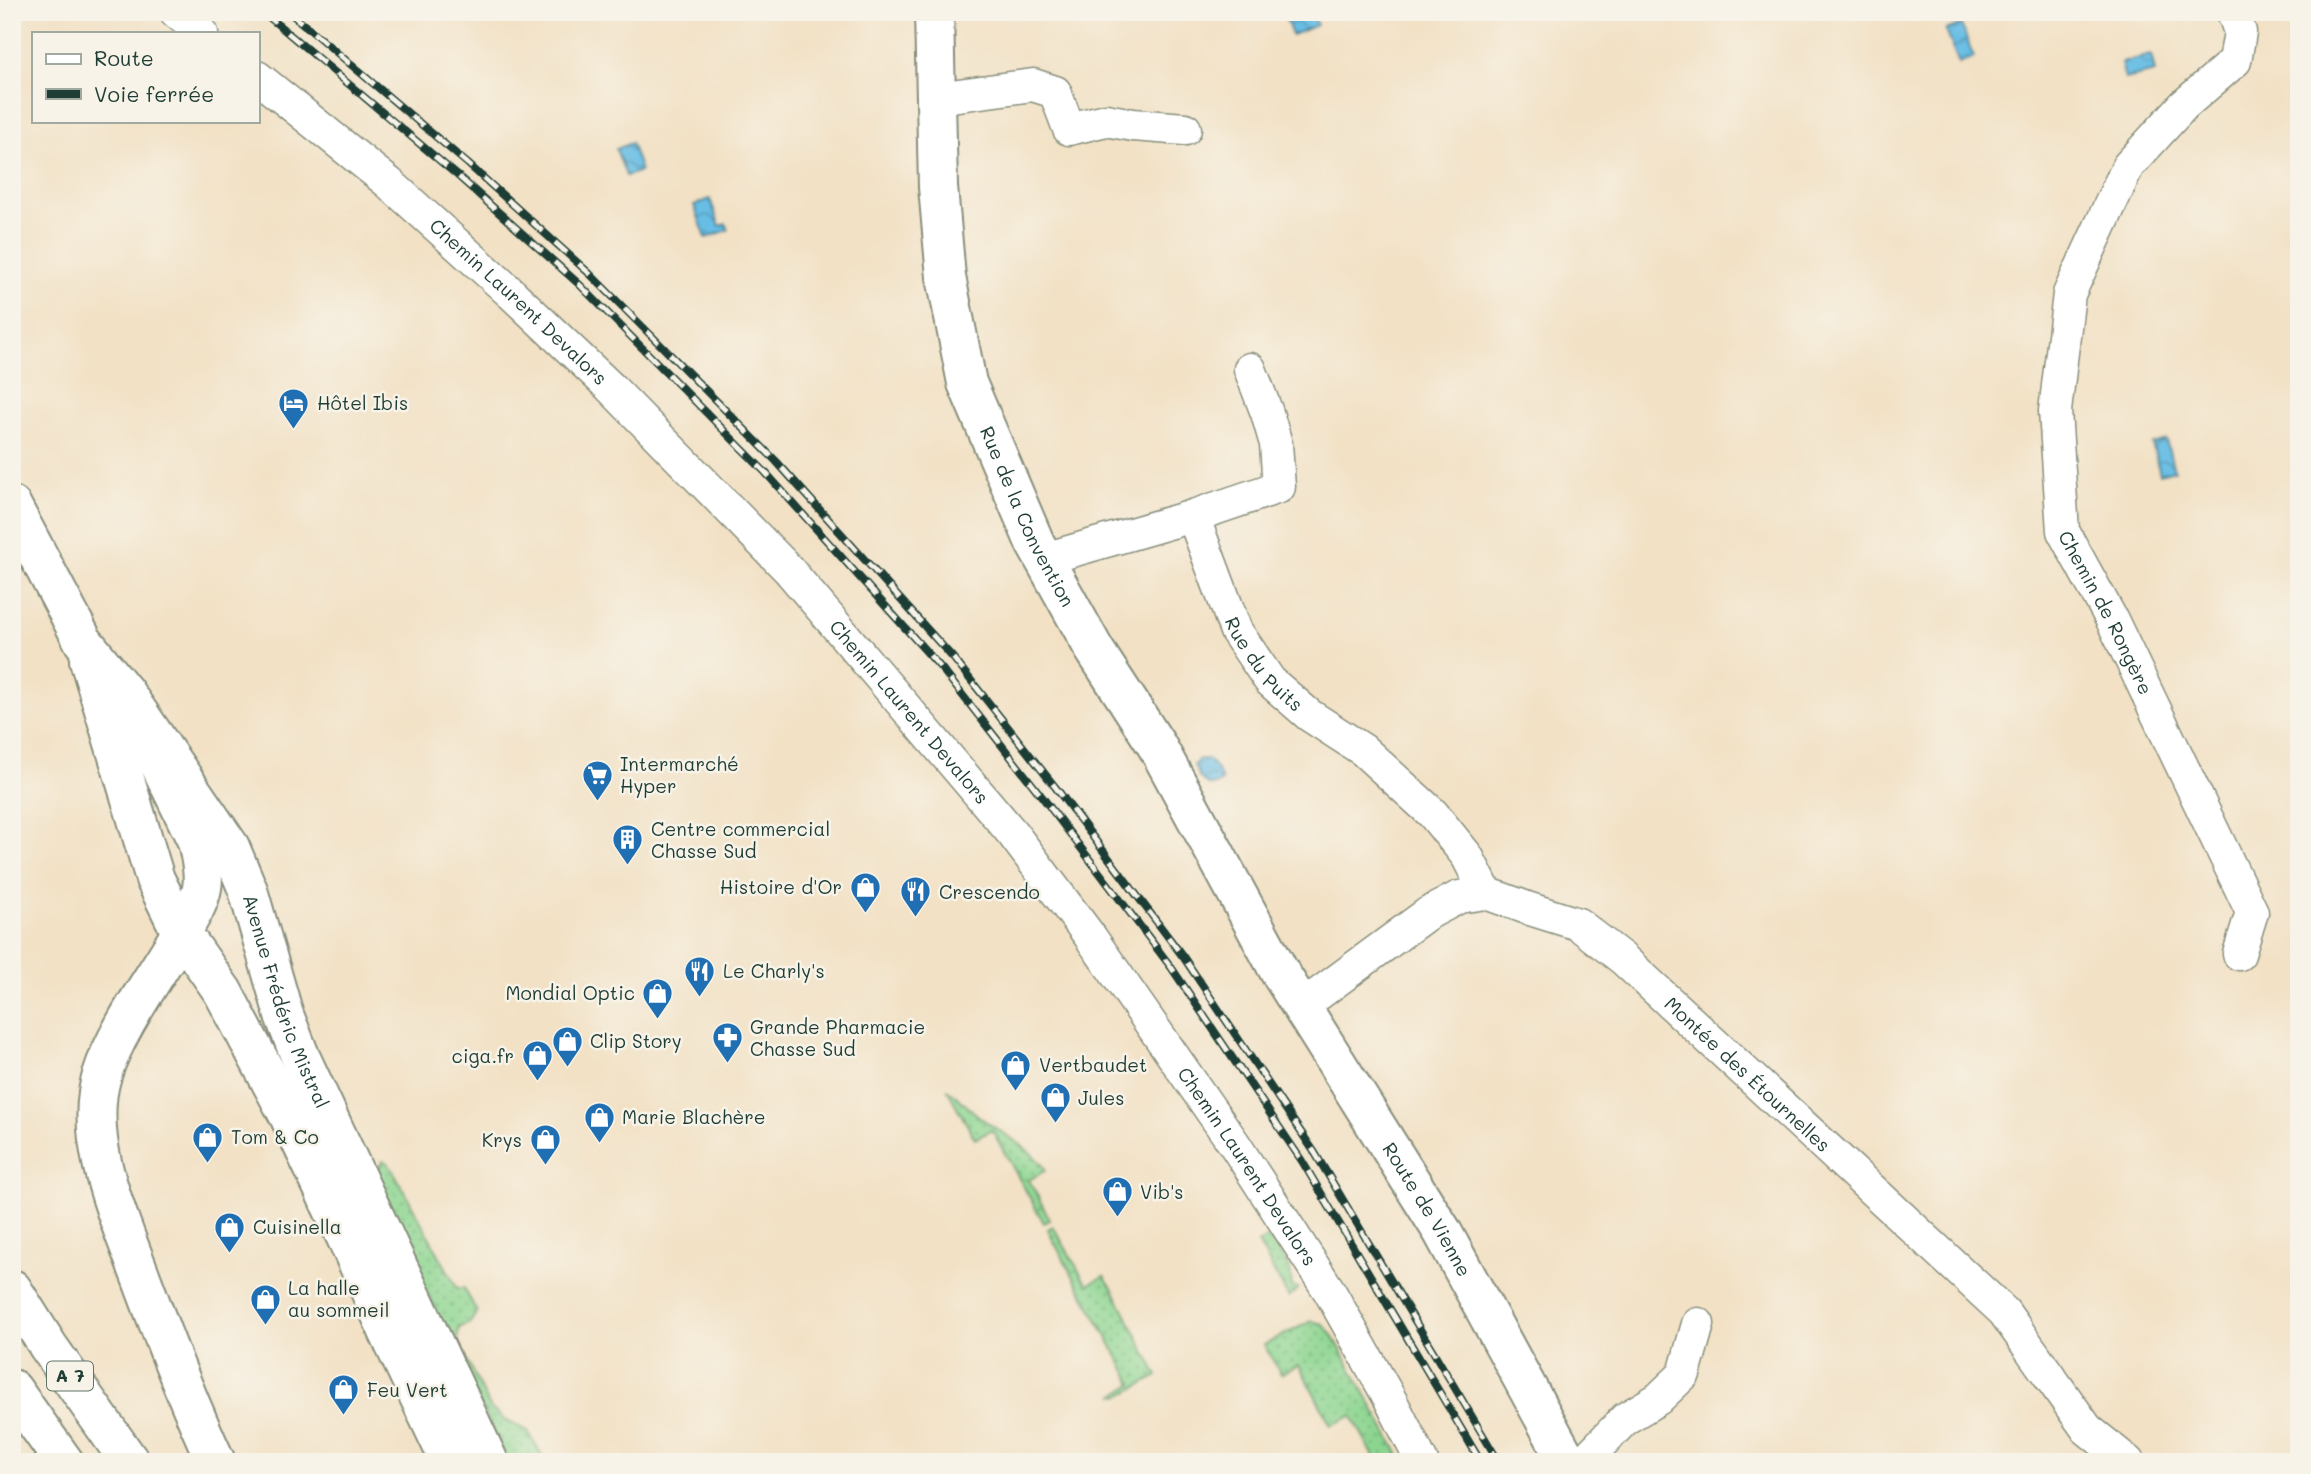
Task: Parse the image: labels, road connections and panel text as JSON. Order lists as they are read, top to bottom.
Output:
{
  "streets": {
    "main road": [
      "Rue de la Convention",
      "Avenue Frédéric Mistral",
      "Route de Vienne",
      "A 7"
    ],
    "street": [
      "Chemin Laurent Devalors",
      "Chemin de Rongère",
      "Rue du Puits",
      "Montée des Étournelles"
    ]
  },
  "crossings": [
    ["Rue de la Convention", "Route de Vienne"],
    ["Rue du Puits", "Montée des Étournelles"]
  ],
  "places": {
    "hotel": ["Hôtel Ibis"],
    "supermarket": ["Intermarché Hyper"],
    "building": ["Centre commercial Chasse Sud"],
    "shop": [
      "Histoire d'Or",
      "Mondial Optic",
      "Clip Story",
      "ciga.fr",
      "Vertbaudet",
      "Jules",
      "Marie Blachère",
      "Tom & Co",
      "Krys",
      "Vib's",
      "Cuisinella",
      "La halle au sommeil",
      "Feu Vert"
    ],
    "restaurant": ["Crescendo", "Le Charly's"],
    "pharmacy": ["Grande Pharmacie Chasse Sud"]
  },
  "legend": ["Route", "Voie ferrée"]
}
